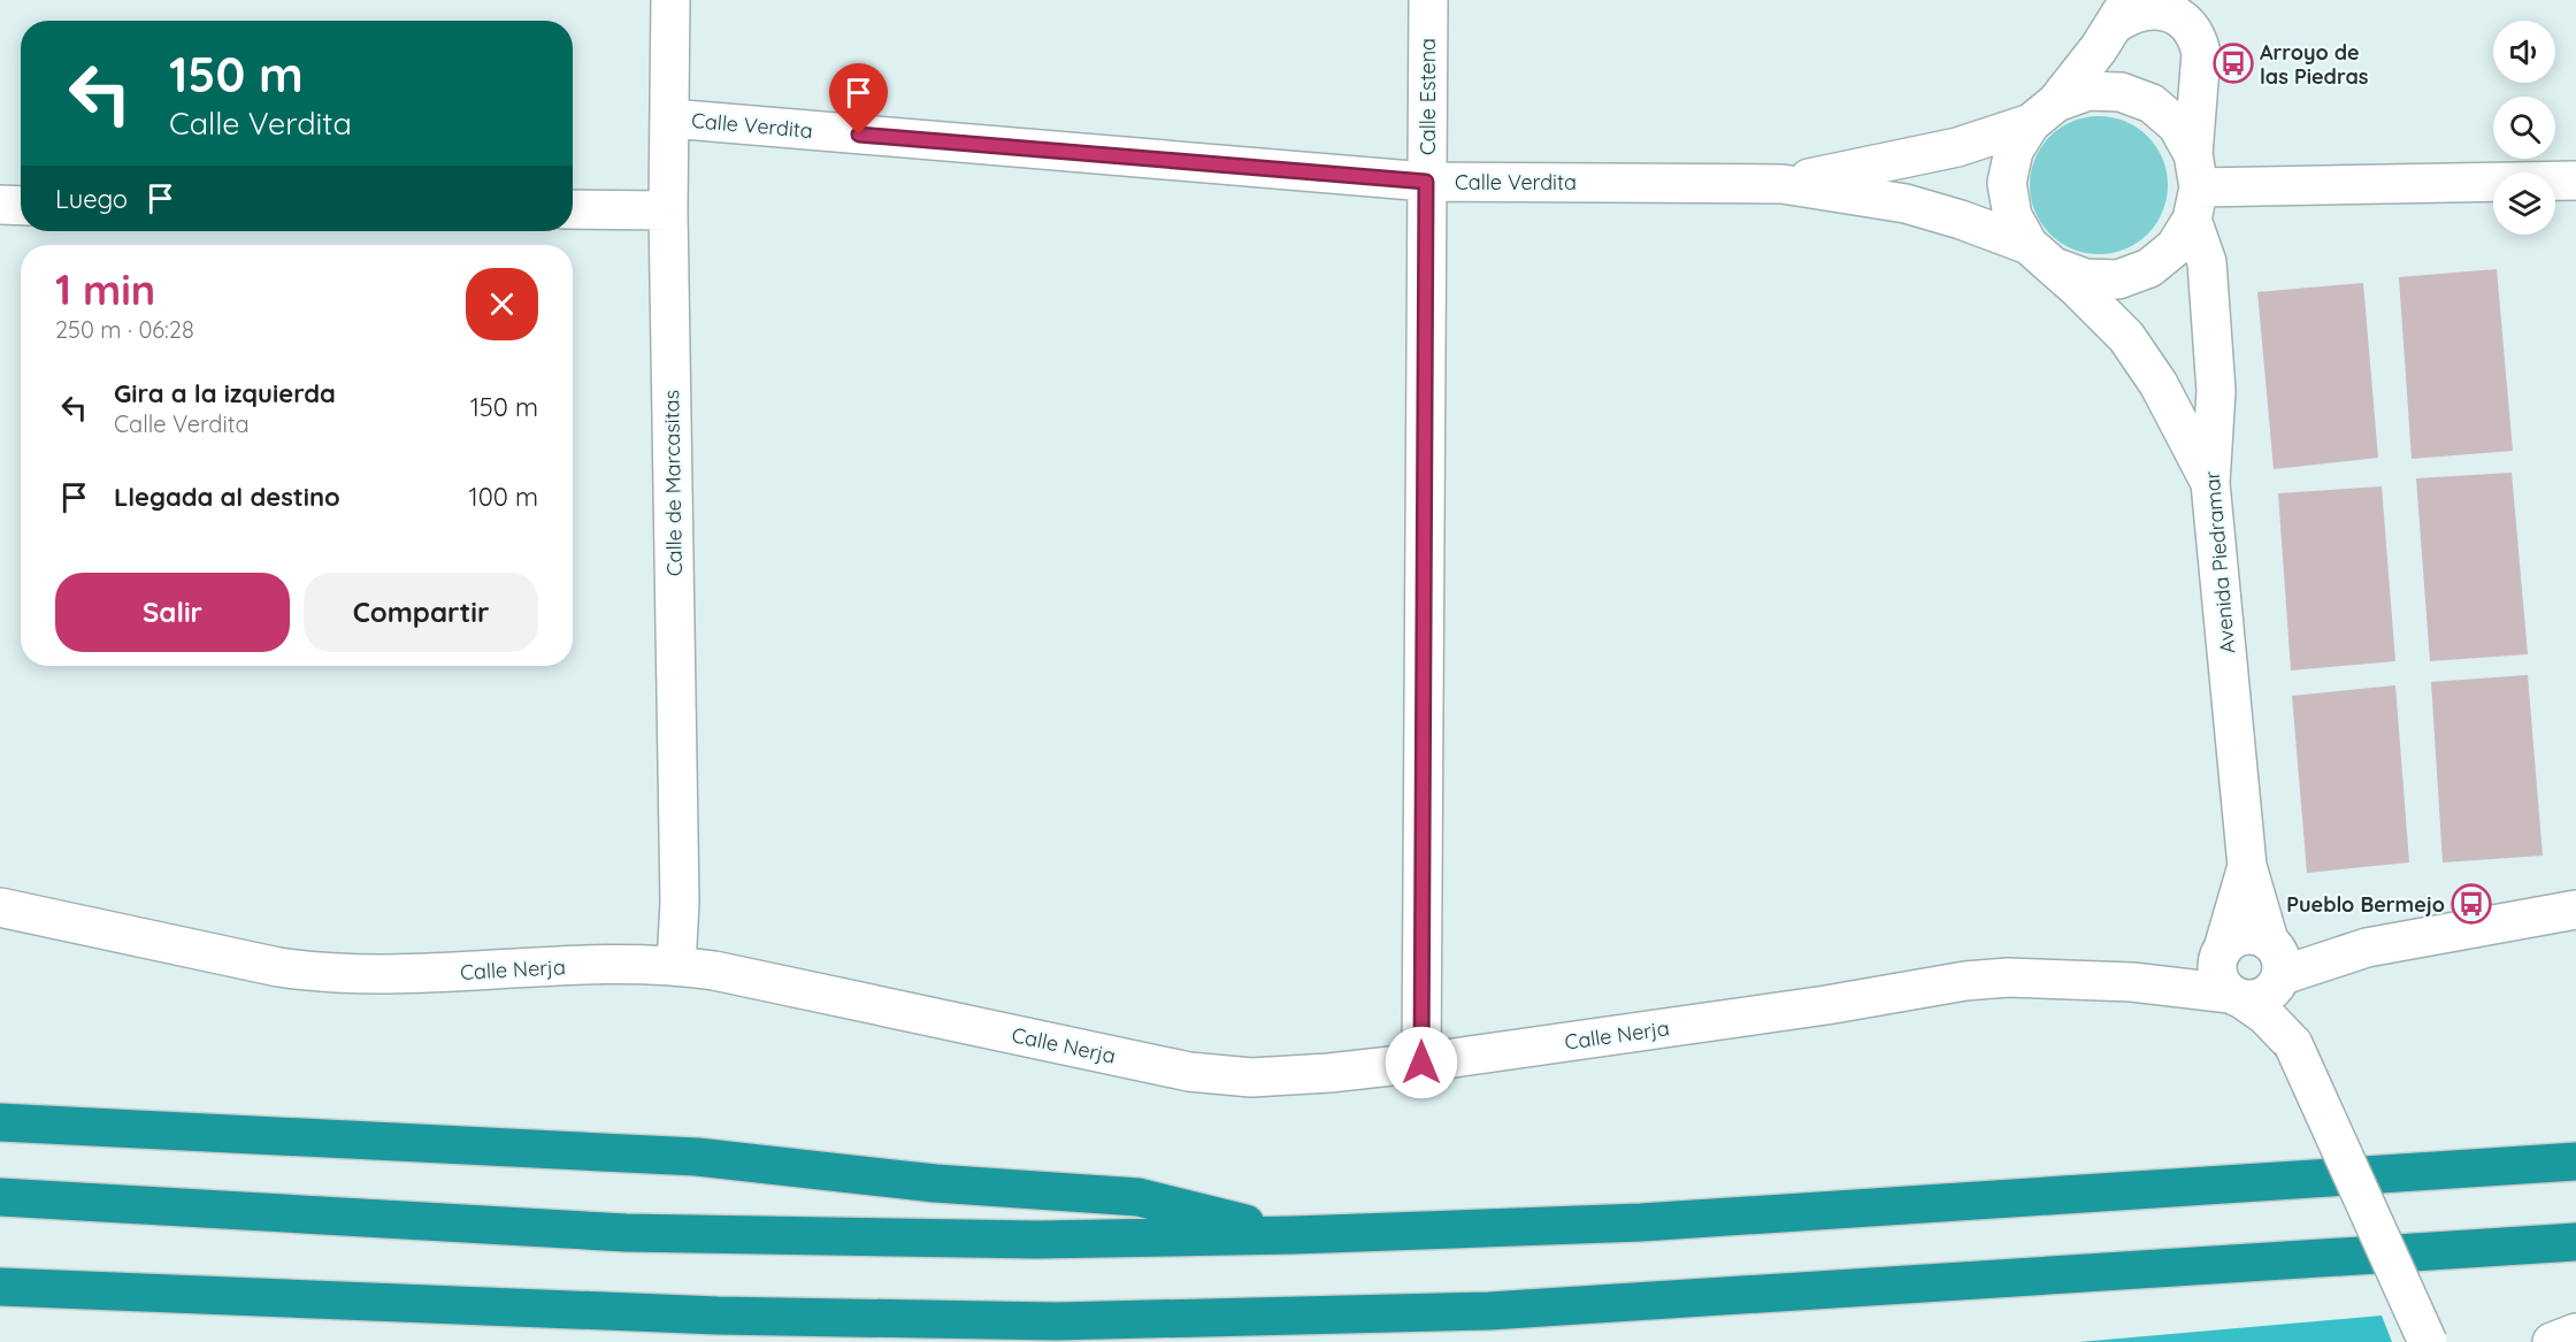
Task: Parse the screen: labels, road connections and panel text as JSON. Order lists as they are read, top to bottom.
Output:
{
  "streets": {
    "street": [
      "Calle Estena",
      "Calle Verdita",
      "Calle de Marcasitas",
      "Avenida Piedramar",
      "Calle Nerja"
    ]
  },
  "crossings": [
    ["Calle Estena", "Calle Verdita"],
    ["Calle Estena", "Calle Nerja"],
    ["Calle Verdita", "Calle de Marcasitas"],
    ["Calle de Marcasitas", "Calle Nerja"]
  ],
  "places": {
    "bus stop": ["Arroyo de las Piedras", "Pueblo Bermejo"]
  },
  "page": {
    "turn": ["150 m", "Calle Verdita"],
    "then": "Luego",
    "heading": ["1 min", "250 m · 06:28"],
    "list": [
      {
        "name": "Gira a la izquierda",
        "note": "Calle Verdita",
        "value": "150 m"
      },
      {
        "name": "Llegada al destino",
        "value": "100 m"
      }
    ],
    "buttons": ["Salir", "Compartir"]
  }
}
